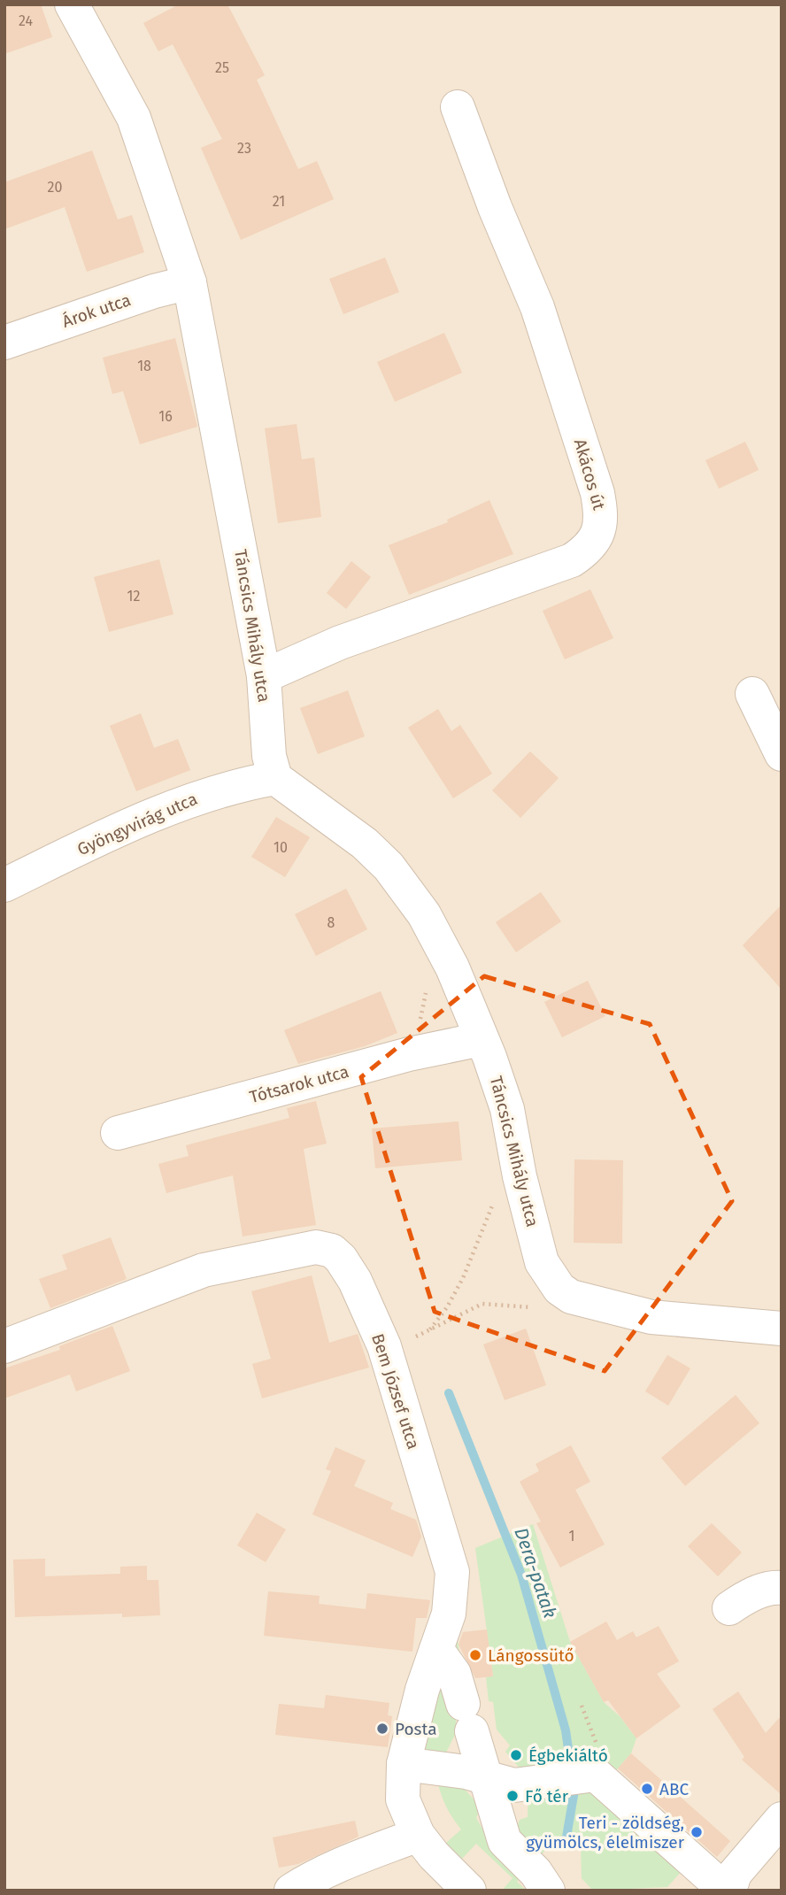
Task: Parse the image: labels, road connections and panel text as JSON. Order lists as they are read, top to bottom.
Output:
{
  "streets": {
    "street": [
      "Árok utca",
      "Akácos út",
      "Táncsics Mihály utca",
      "Gyöngyvirág utca",
      "Tótsarok utca",
      "Bem József utca"
    ]
  },
  "crossings": [
    ["Árok utca", "Táncsics Mihály utca"],
    ["Akácos út", "Táncsics Mihály utca"],
    ["Táncsics Mihály utca", "Gyöngyvirág utca"],
    ["Táncsics Mihály utca", "Tótsarok utca"]
  ],
  "water": ["Dera-patak"],
  "places": [
    "Lángossütő",
    "Posta",
    "Égbekiáltó",
    "ABC",
    "Fő tér",
    "Teri - zöldség, gyümölcs, élelmiszer"
  ],
  "house_numbers": [
    "24",
    "25",
    "23",
    "20",
    "21",
    "18",
    "16",
    "12",
    "10",
    "8",
    "1"
  ]
}
